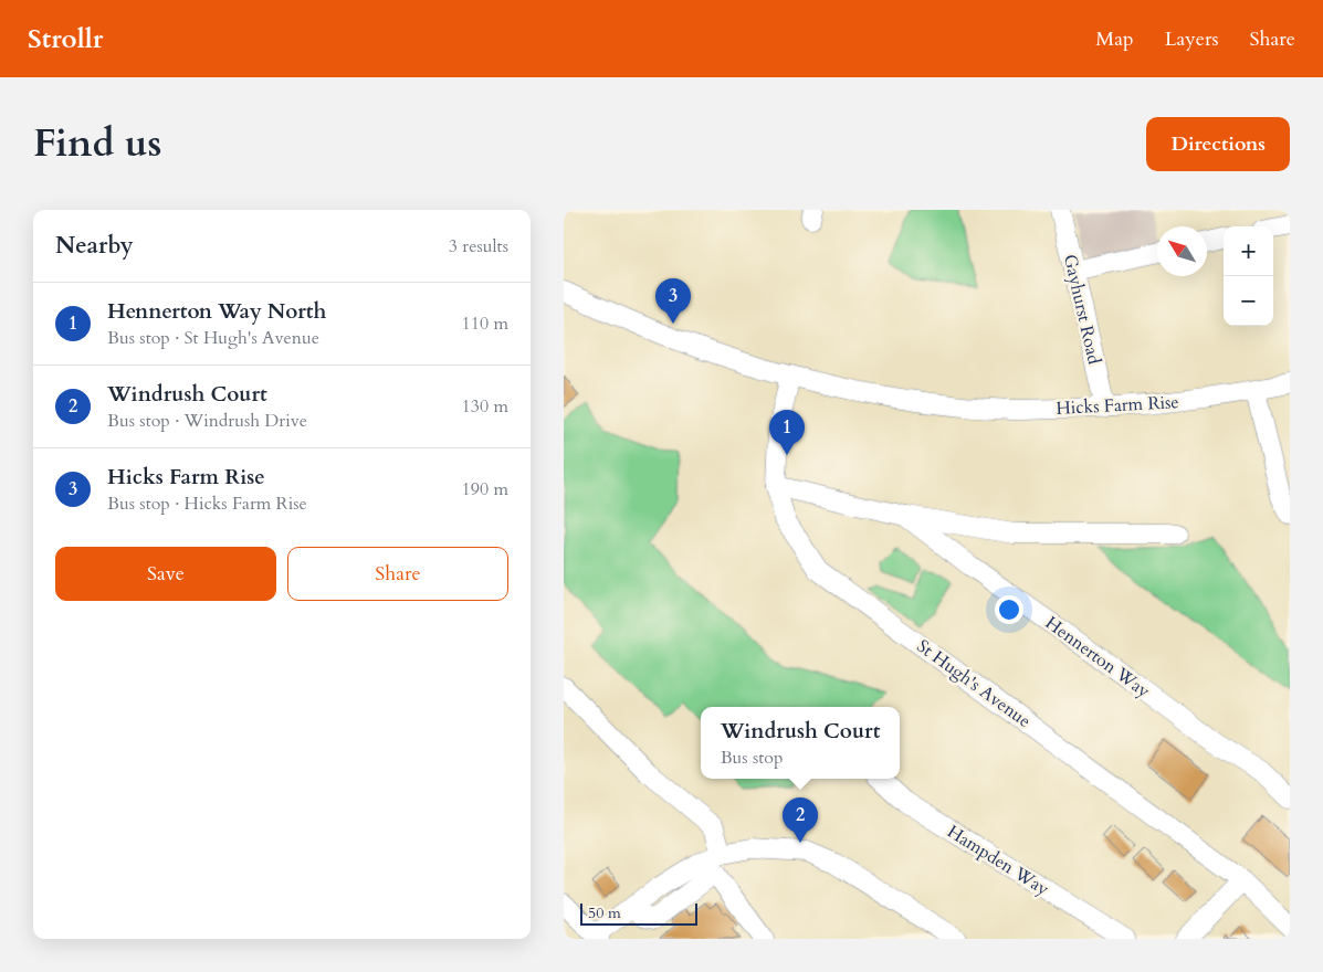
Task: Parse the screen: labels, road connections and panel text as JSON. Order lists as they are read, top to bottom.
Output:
{
  "streets": {
    "street": [
      "Gayhurst Road",
      "Hicks Farm Rise",
      "Hennerton Way",
      "St Hugh's Avenue",
      "Hampden Way"
    ]
  },
  "crossings": [
    ["Gayhurst Road", "Hicks Farm Rise"],
    ["Hicks Farm Rise", "St Hugh's Avenue"],
    ["Hennerton Way", "St Hugh's Avenue"]
  ],
  "scale_bar": "50 m",
  "north": "top left",
  "page": {
    "header": "Strollr",
    "nav": ["Map", "Layers", "Share"],
    "title": "Find us",
    "buttons": [
      "Directions",
      ["Save", "Share"]
    ],
    "heading": ["Nearby", "3 results"],
    "map_buttons": ["+", "−"],
    "pins": ["3", "1", "2"],
    "list": [
      {
        "mark": "1",
        "name": "Hennerton Way North",
        "note": "Bus stop · St Hugh's Avenue",
        "value": "110 m"
      },
      {
        "mark": "2",
        "name": "Windrush Court",
        "note": "Bus stop · Windrush Drive",
        "value": "130 m"
      },
      {
        "mark": "3",
        "name": "Hicks Farm Rise",
        "note": "Bus stop · Hicks Farm Rise",
        "value": "190 m"
      }
    ],
    "popup": ["Windrush Court", "Bus stop"],
    "scale": "50 m"
  }
}
